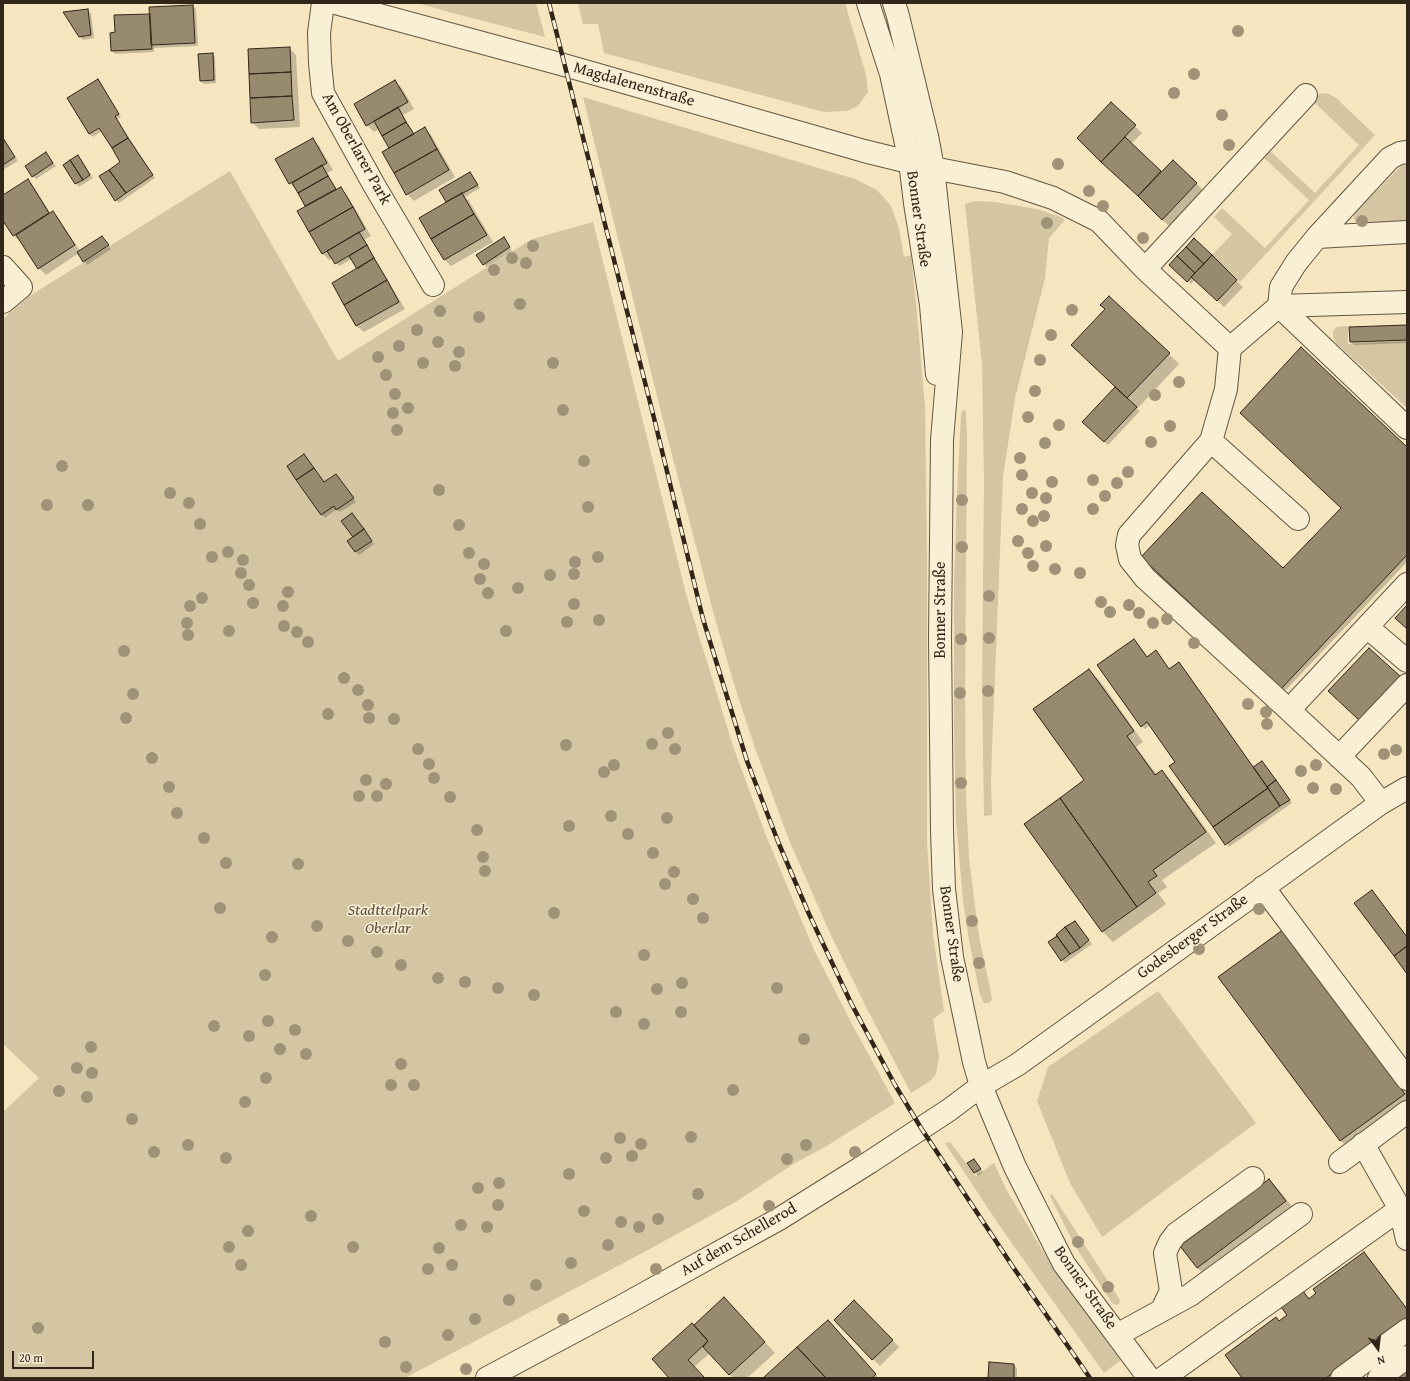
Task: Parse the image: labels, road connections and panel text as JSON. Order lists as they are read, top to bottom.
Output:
{
  "streets": {
    "street": [
      "Magdalenenstraße",
      "Am Oberlarer Park",
      "Bonner Straße",
      "Godesberger Straße",
      "Auf dem Schellerod"
    ]
  },
  "crossings": [
    ["Magdalenenstraße", "Bonner Straße"],
    ["Bonner Straße", "Godesberger Straße"],
    ["Bonner Straße", "Auf dem Schellerod"],
    ["Godesberger Straße", "Auf dem Schellerod"]
  ],
  "parks": ["Stadtteilpark Oberlar"],
  "scale_bar": "20 m",
  "north": "bottom"
}
